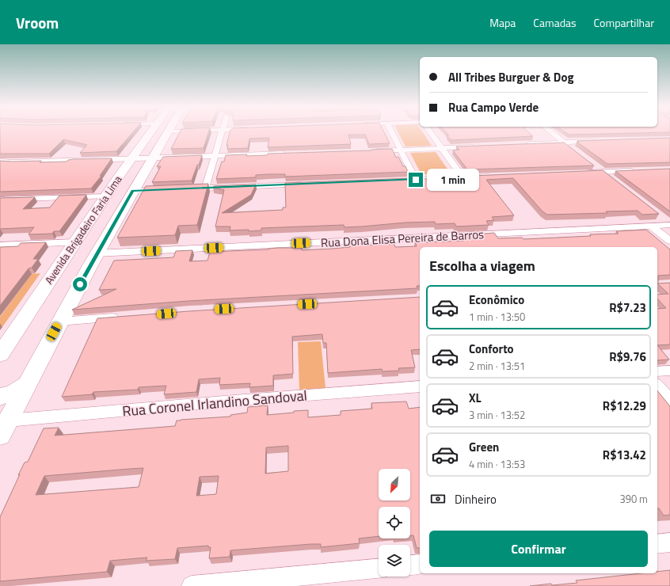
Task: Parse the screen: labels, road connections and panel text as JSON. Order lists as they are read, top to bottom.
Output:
{
  "streets": {
    "highway": ["Avenida Brigadeiro Faria Lima"],
    "street": ["Rua Dona Elisa Pereira de Barros", "Rua Coronel Irlandino Sandoval"]
  },
  "crossings": [
    ["Avenida Brigadeiro Faria Lima", "Rua Dona Elisa Pereira de Barros"],
    ["Avenida Brigadeiro Faria Lima", "Rua Coronel Irlandino Sandoval"]
  ],
  "north": "bottom left",
  "page": {
    "header": "Vroom",
    "nav": ["Mapa", "Camadas", "Compartilhar"],
    "banner": ["All Tribes Burguer & Dog", "Rua Campo Verde"],
    "bubble": "1 min",
    "heading": "Escolha a viagem",
    "list": [
      {
        "name": "Econômico",
        "note": "1 min · 13:50",
        "value": "R$7.23"
      },
      {
        "name": "Conforto",
        "note": "2 min · 13:51",
        "value": "R$9.76"
      },
      {
        "name": "XL",
        "note": "3 min · 13:52",
        "value": "R$12.29"
      },
      {
        "name": "Green",
        "note": "4 min · 13:53",
        "value": "R$13.42"
      }
    ],
    "pay": ["Dinheiro", "390 m"],
    "buttons": "Confirmar"
  }
}
